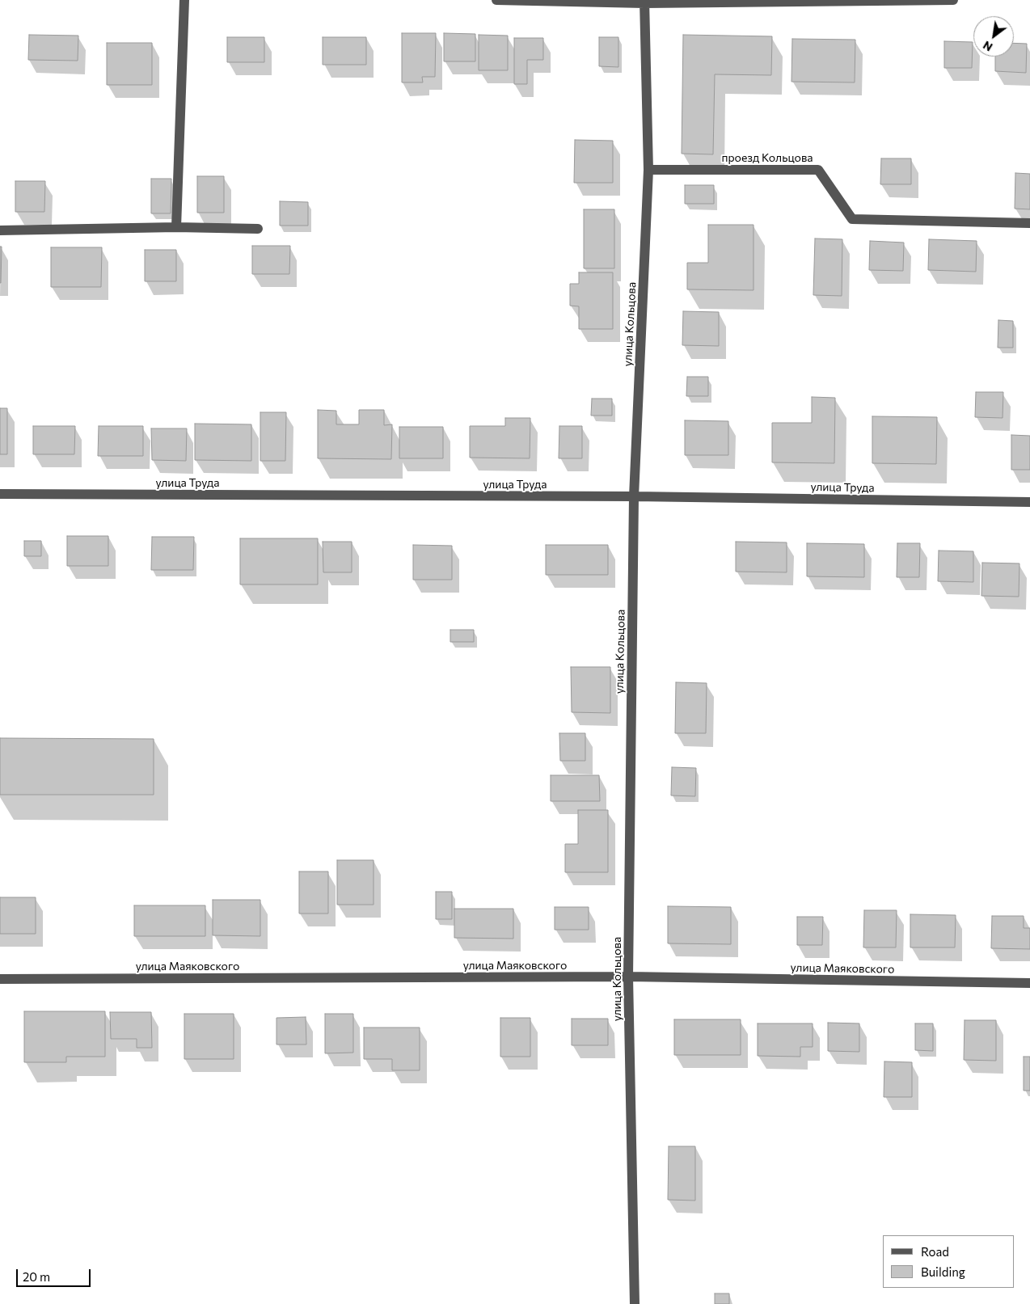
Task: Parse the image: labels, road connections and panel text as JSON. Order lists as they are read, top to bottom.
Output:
{
  "streets": {
    "street": [
      "проезд Кольцова",
      "улица Кольцова",
      "улица Труда",
      "улица Маяковского"
    ]
  },
  "crossings": [
    ["проезд Кольцова", "улица Кольцова"],
    ["улица Кольцова", "улица Труда"],
    ["улица Кольцова", "улица Маяковского"]
  ],
  "legend": ["Road", "Building"],
  "scale_bar": "20 m",
  "north": "bottom left"
}
